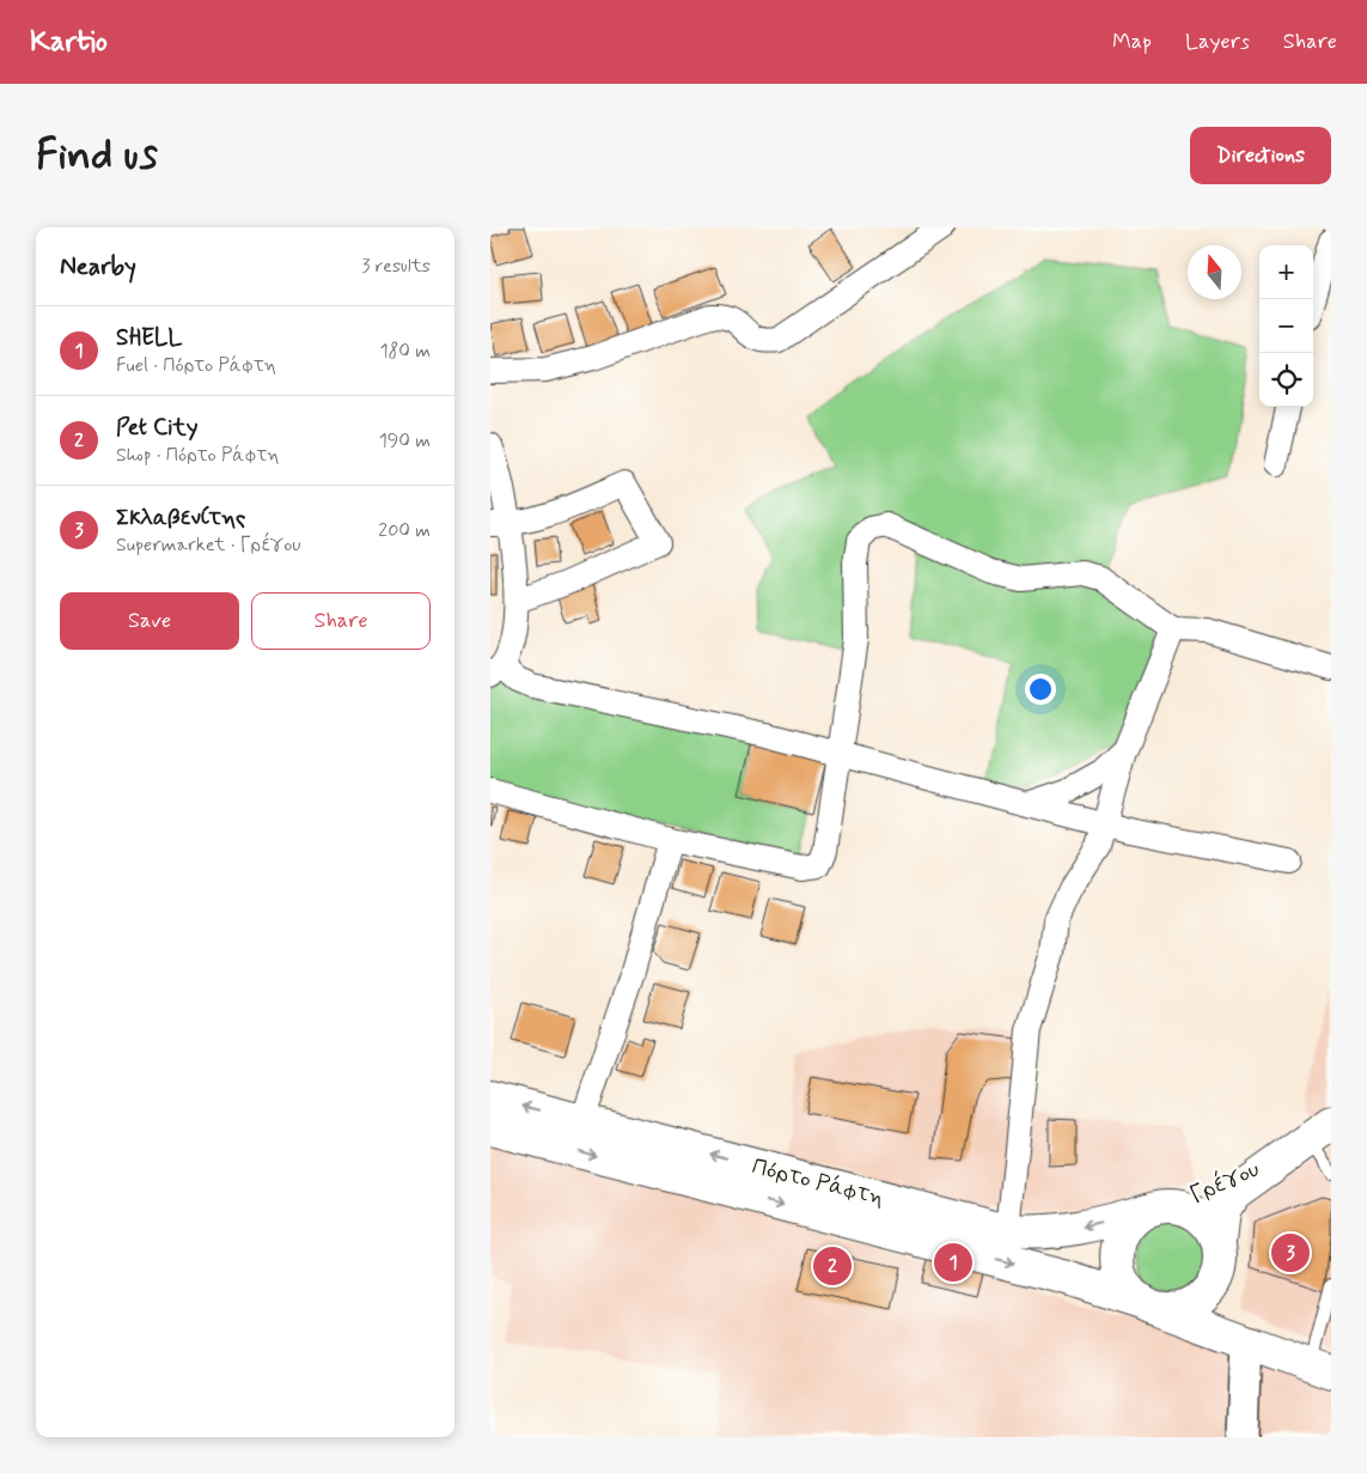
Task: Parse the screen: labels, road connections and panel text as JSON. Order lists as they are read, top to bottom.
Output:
{
  "streets": {
    "main road": ["Πόρτο Ράφτη", "Γρέγου"]
  },
  "crossings": [
    ["Πόρτο Ράφτη", "Γρέγου"]
  ],
  "north": "top",
  "page": {
    "header": "Kartio",
    "nav": ["Map", "Layers", "Share"],
    "buttons": [
      "Directions",
      ["Save", "Share"]
    ],
    "title": "Find us",
    "heading": ["Nearby", "3 results"],
    "map_buttons": ["+", "−"],
    "list": [
      {
        "mark": "1",
        "name": "SHELL",
        "note": "Fuel · Πόρτο Ράφτη",
        "value": "180 m"
      },
      {
        "mark": "2",
        "name": "Pet City",
        "note": "Shop · Πόρτο Ράφτη",
        "value": "190 m"
      },
      {
        "mark": "3",
        "name": "Σκλαβενίτης",
        "note": "Supermarket · Γρέγου",
        "value": "200 m"
      }
    ],
    "pins": ["3", "1", "2"]
  }
}
